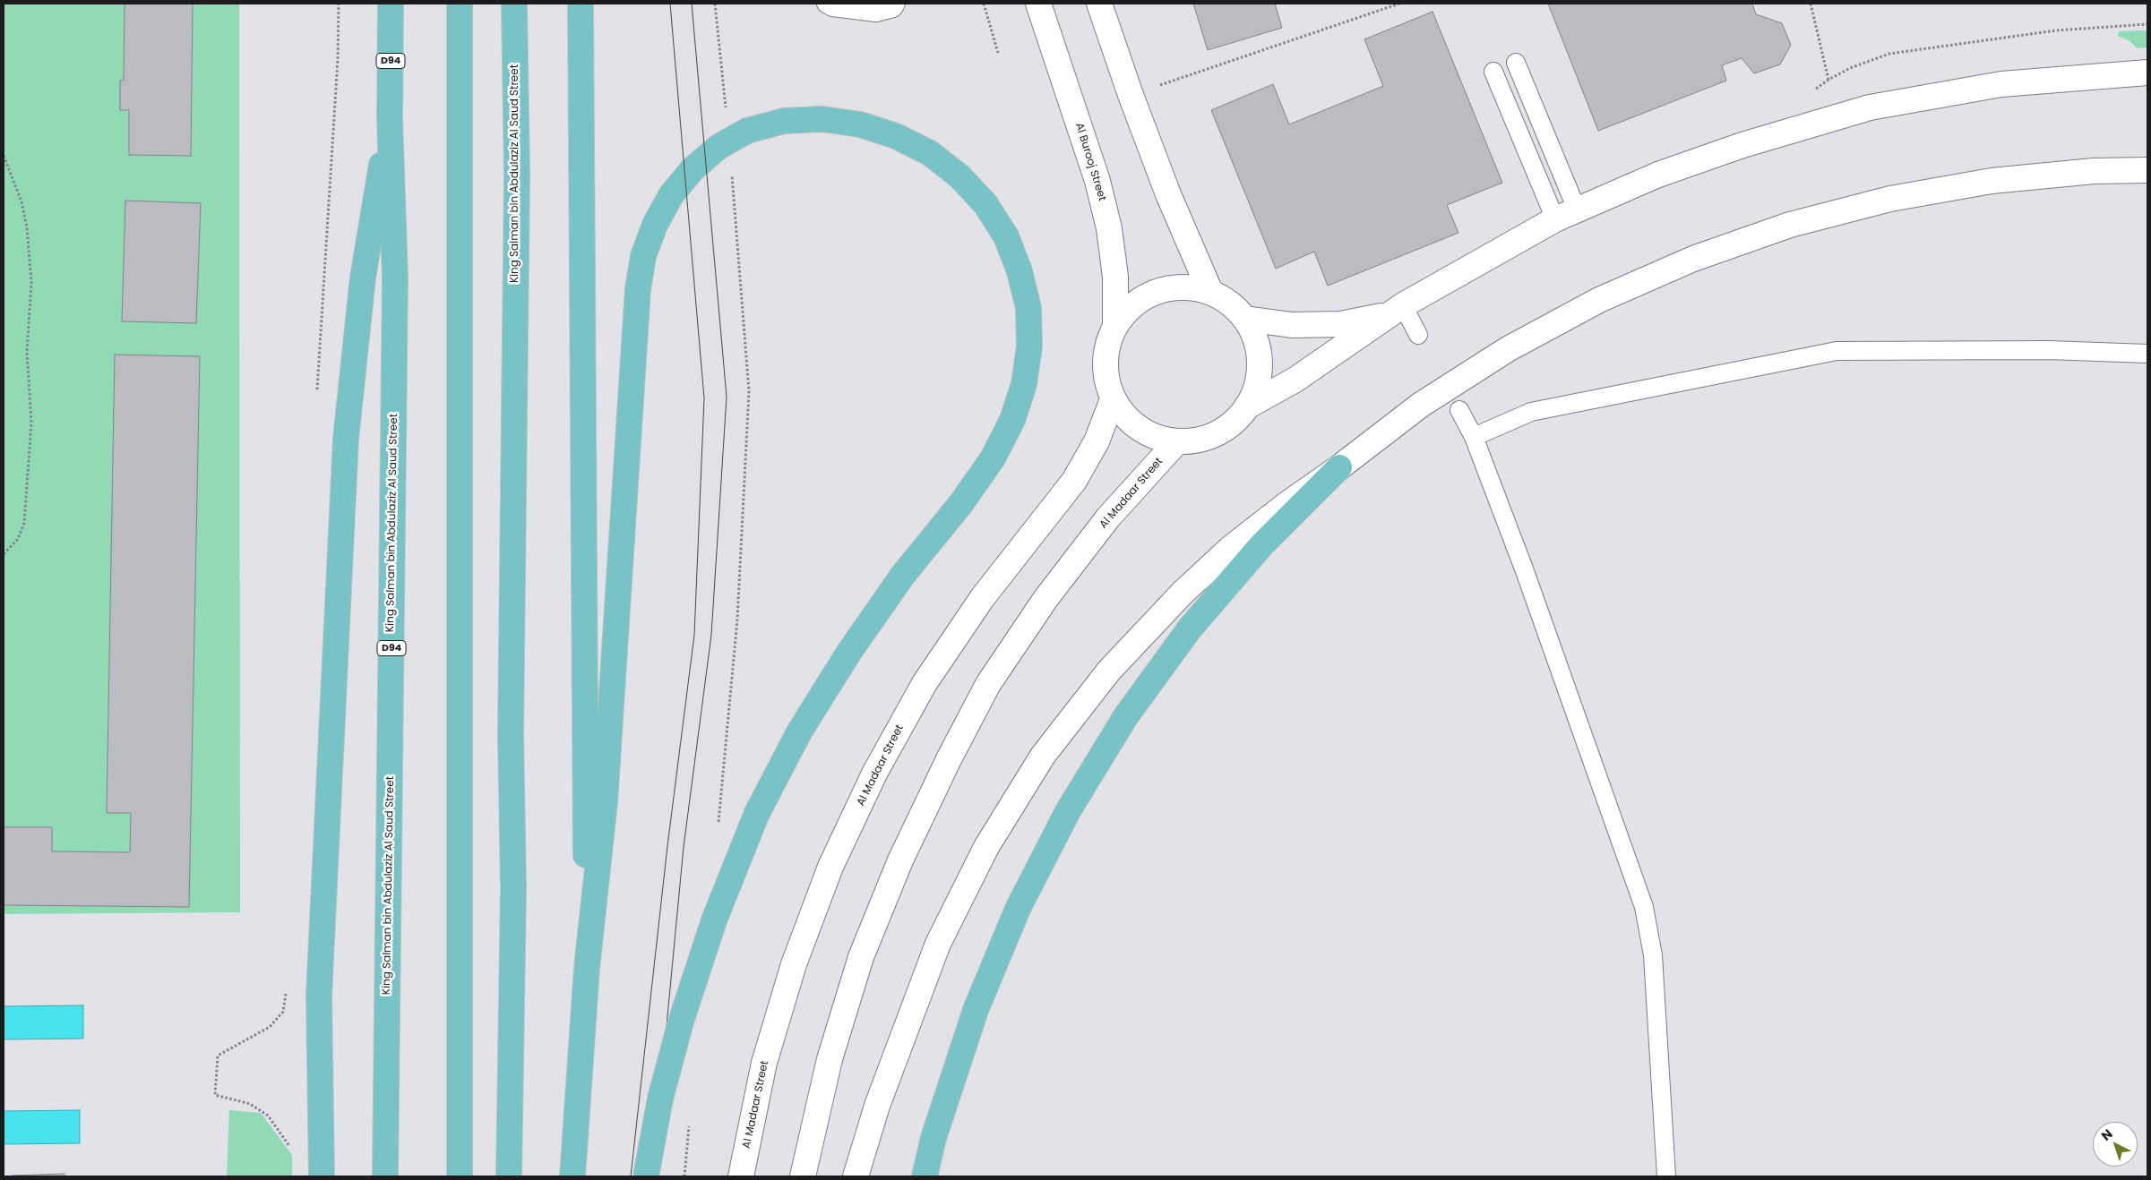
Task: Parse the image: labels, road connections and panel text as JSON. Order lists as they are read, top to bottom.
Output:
{
  "streets": {
    "main road": ["D94", "King Salman bin Abdulaziz Al Saud Street"],
    "street": ["Al Burooj Street", "Al Madaar Street"]
  },
  "crossings": [
    ["Al Burooj Street", "Al Madaar Street"]
  ],
  "north": "top left"
}
